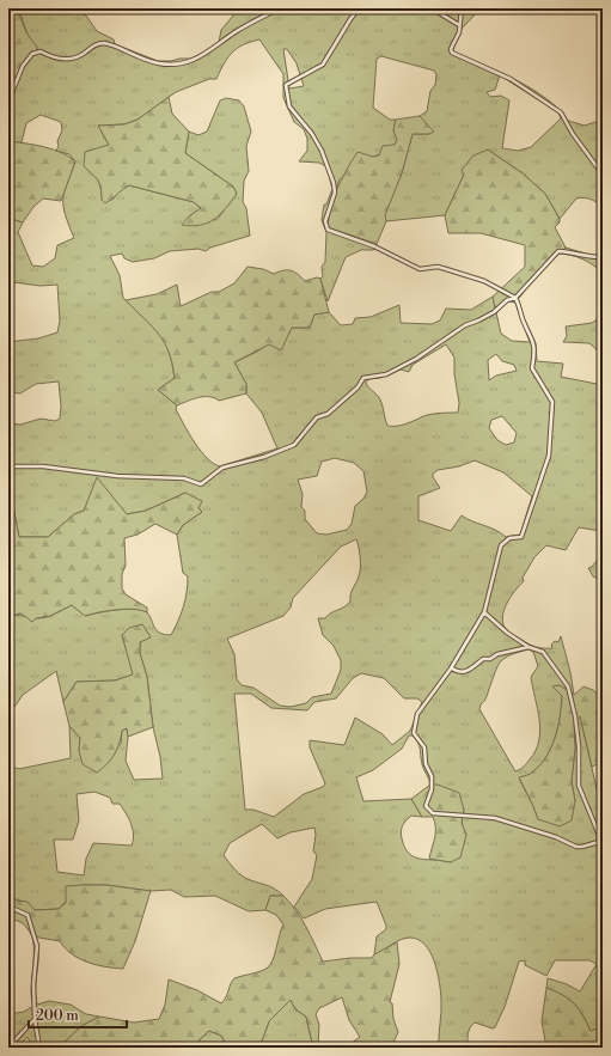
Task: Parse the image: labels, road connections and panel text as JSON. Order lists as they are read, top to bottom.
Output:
{
  "scale_bar": "200 m"
}
